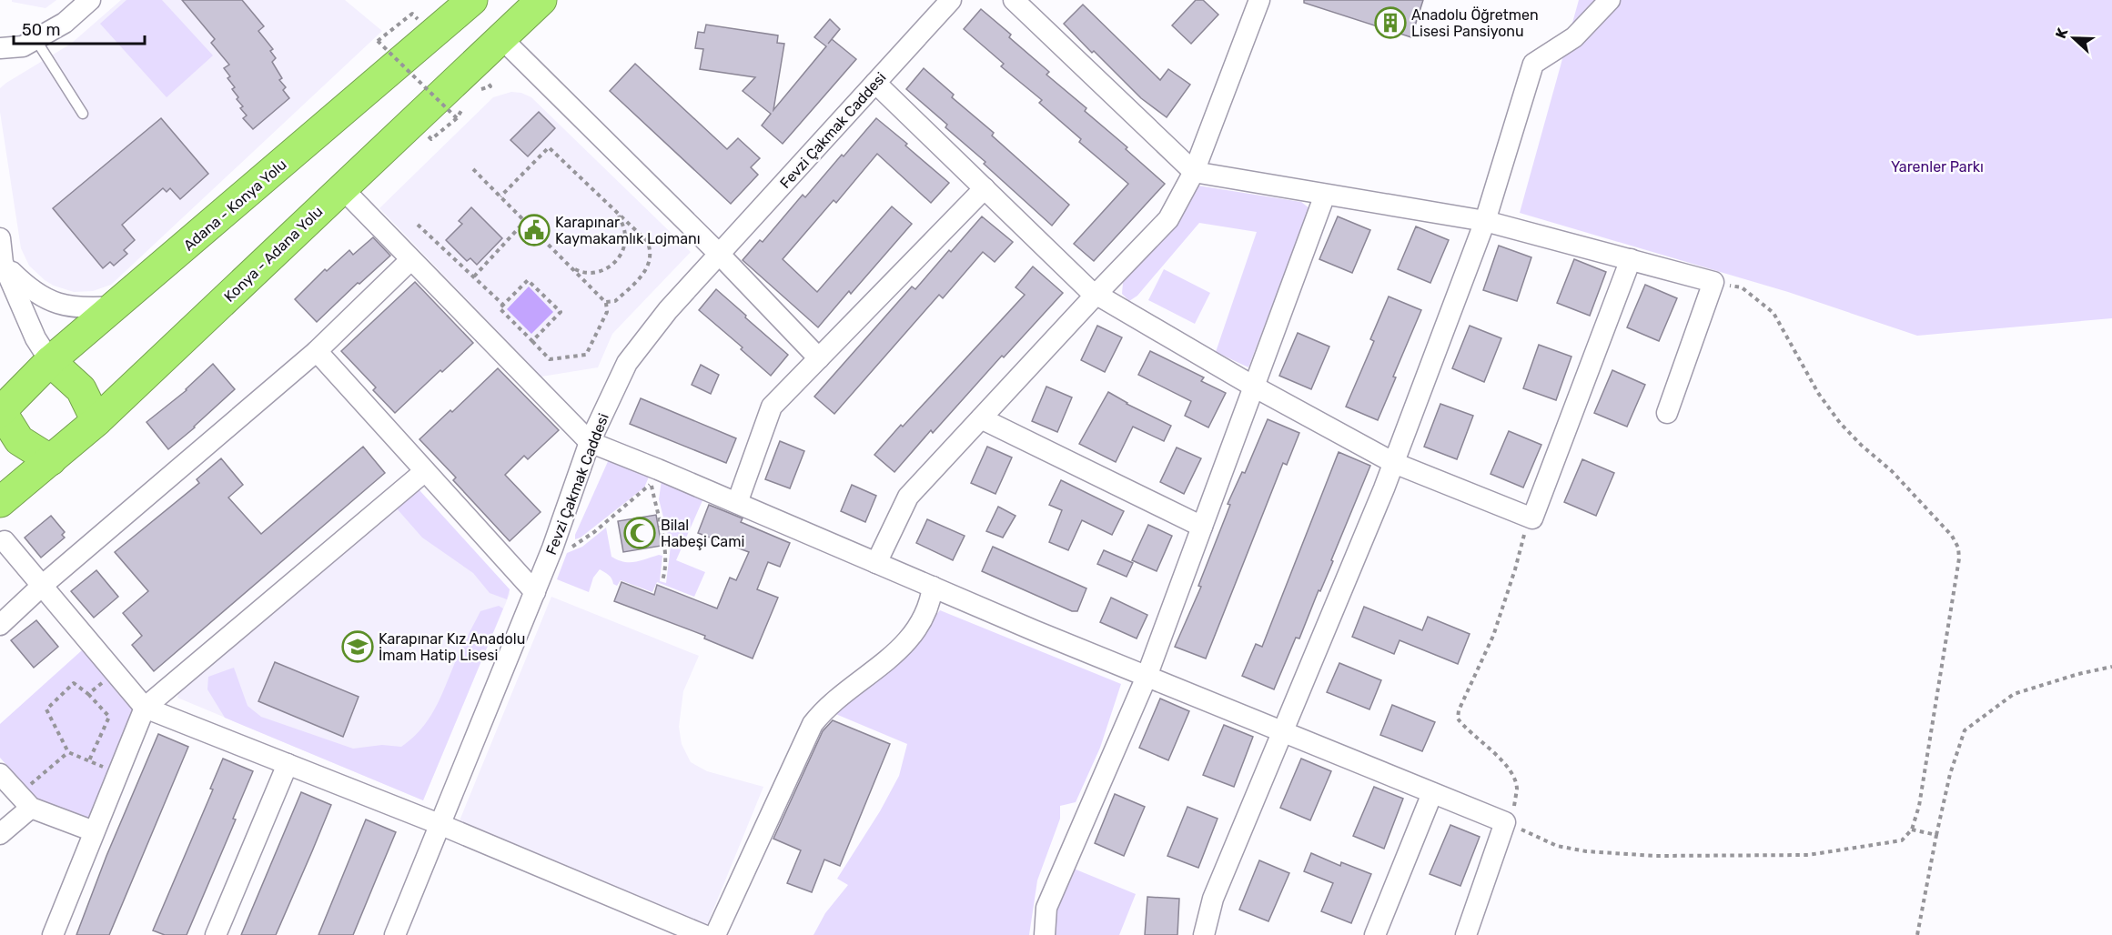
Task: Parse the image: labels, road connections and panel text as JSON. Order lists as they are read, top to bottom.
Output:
{
  "streets": {
    "highway": ["Adana - Konya Yolu", "Konya - Adana Yolu"],
    "street": ["Fevzi Çakmak Caddesi"]
  },
  "parks": ["Yarenler Parkı"],
  "places": {
    "building": ["Anadolu Öğretmen Lisesi Pansiyonu"],
    "public building": ["Karapınar Kaymakamlık Lojmanı"],
    "mosque": ["Bilal Habeşi Cami"],
    "school or university": ["Karapınar Kız Anadolu İmam Hatip Lisesi"]
  },
  "scale_bar": "50 m",
  "north": "left"
}
